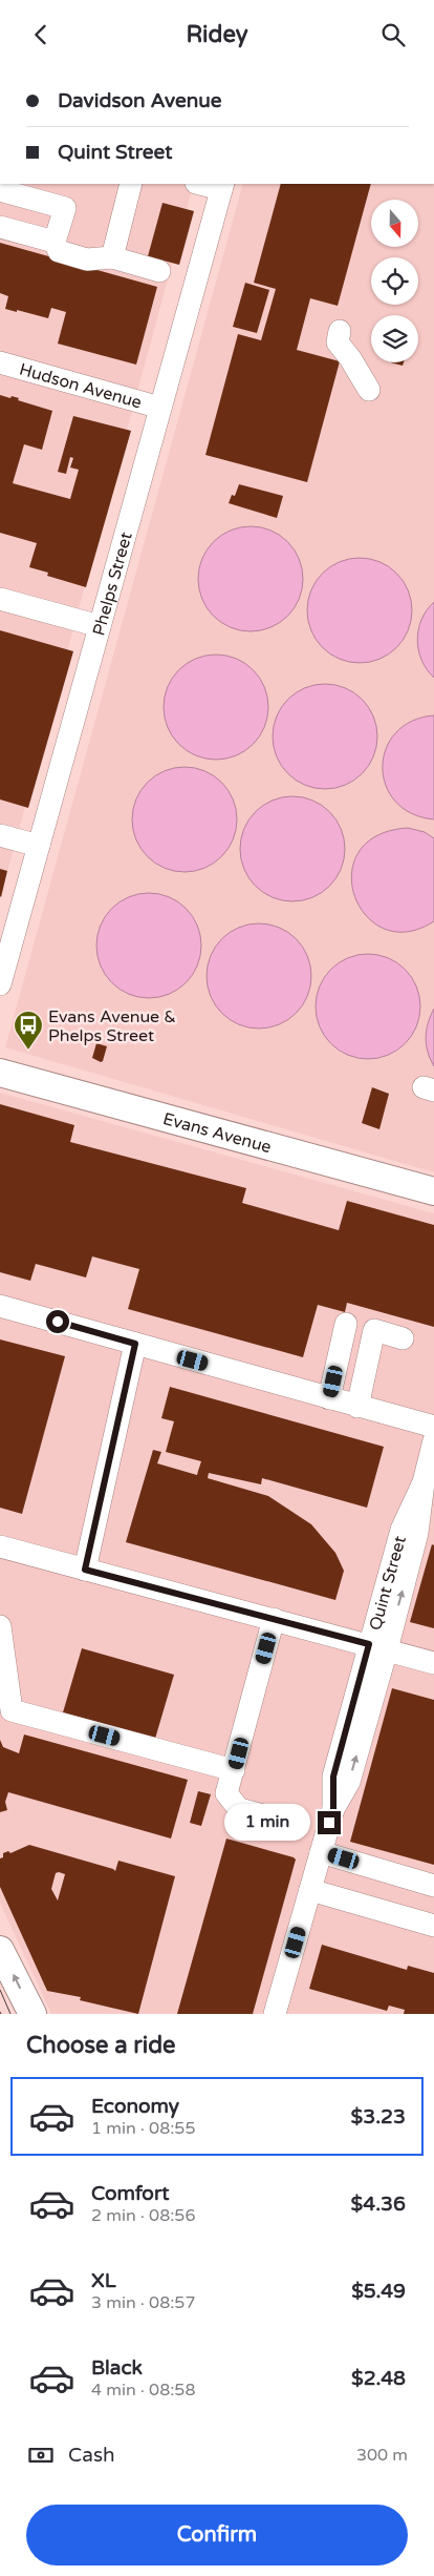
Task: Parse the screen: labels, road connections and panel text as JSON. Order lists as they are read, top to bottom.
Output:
{
  "streets": {
    "main road": ["Evans Avenue"],
    "street": ["Hudson Avenue", "Phelps Street", "Quint Street"]
  },
  "crossings": [
    ["Hudson Avenue", "Phelps Street"]
  ],
  "places": {
    "bus stop": ["Evans Avenue & Phelps Street"]
  },
  "north": "bottom",
  "page": {
    "header": "Ridey",
    "banner": ["Davidson Avenue", "Quint Street"],
    "bubble": "1 min",
    "heading": "Choose a ride",
    "list": [
      {
        "name": "Economy",
        "note": "1 min · 08:55",
        "value": "$3.23"
      },
      {
        "name": "Comfort",
        "note": "2 min · 08:56",
        "value": "$4.36"
      },
      {
        "name": "XL",
        "note": "3 min · 08:57",
        "value": "$5.49"
      },
      {
        "name": "Black",
        "note": "4 min · 08:58",
        "value": "$2.48"
      }
    ],
    "pay": ["Cash", "300 m"],
    "buttons": "Confirm"
  }
}
